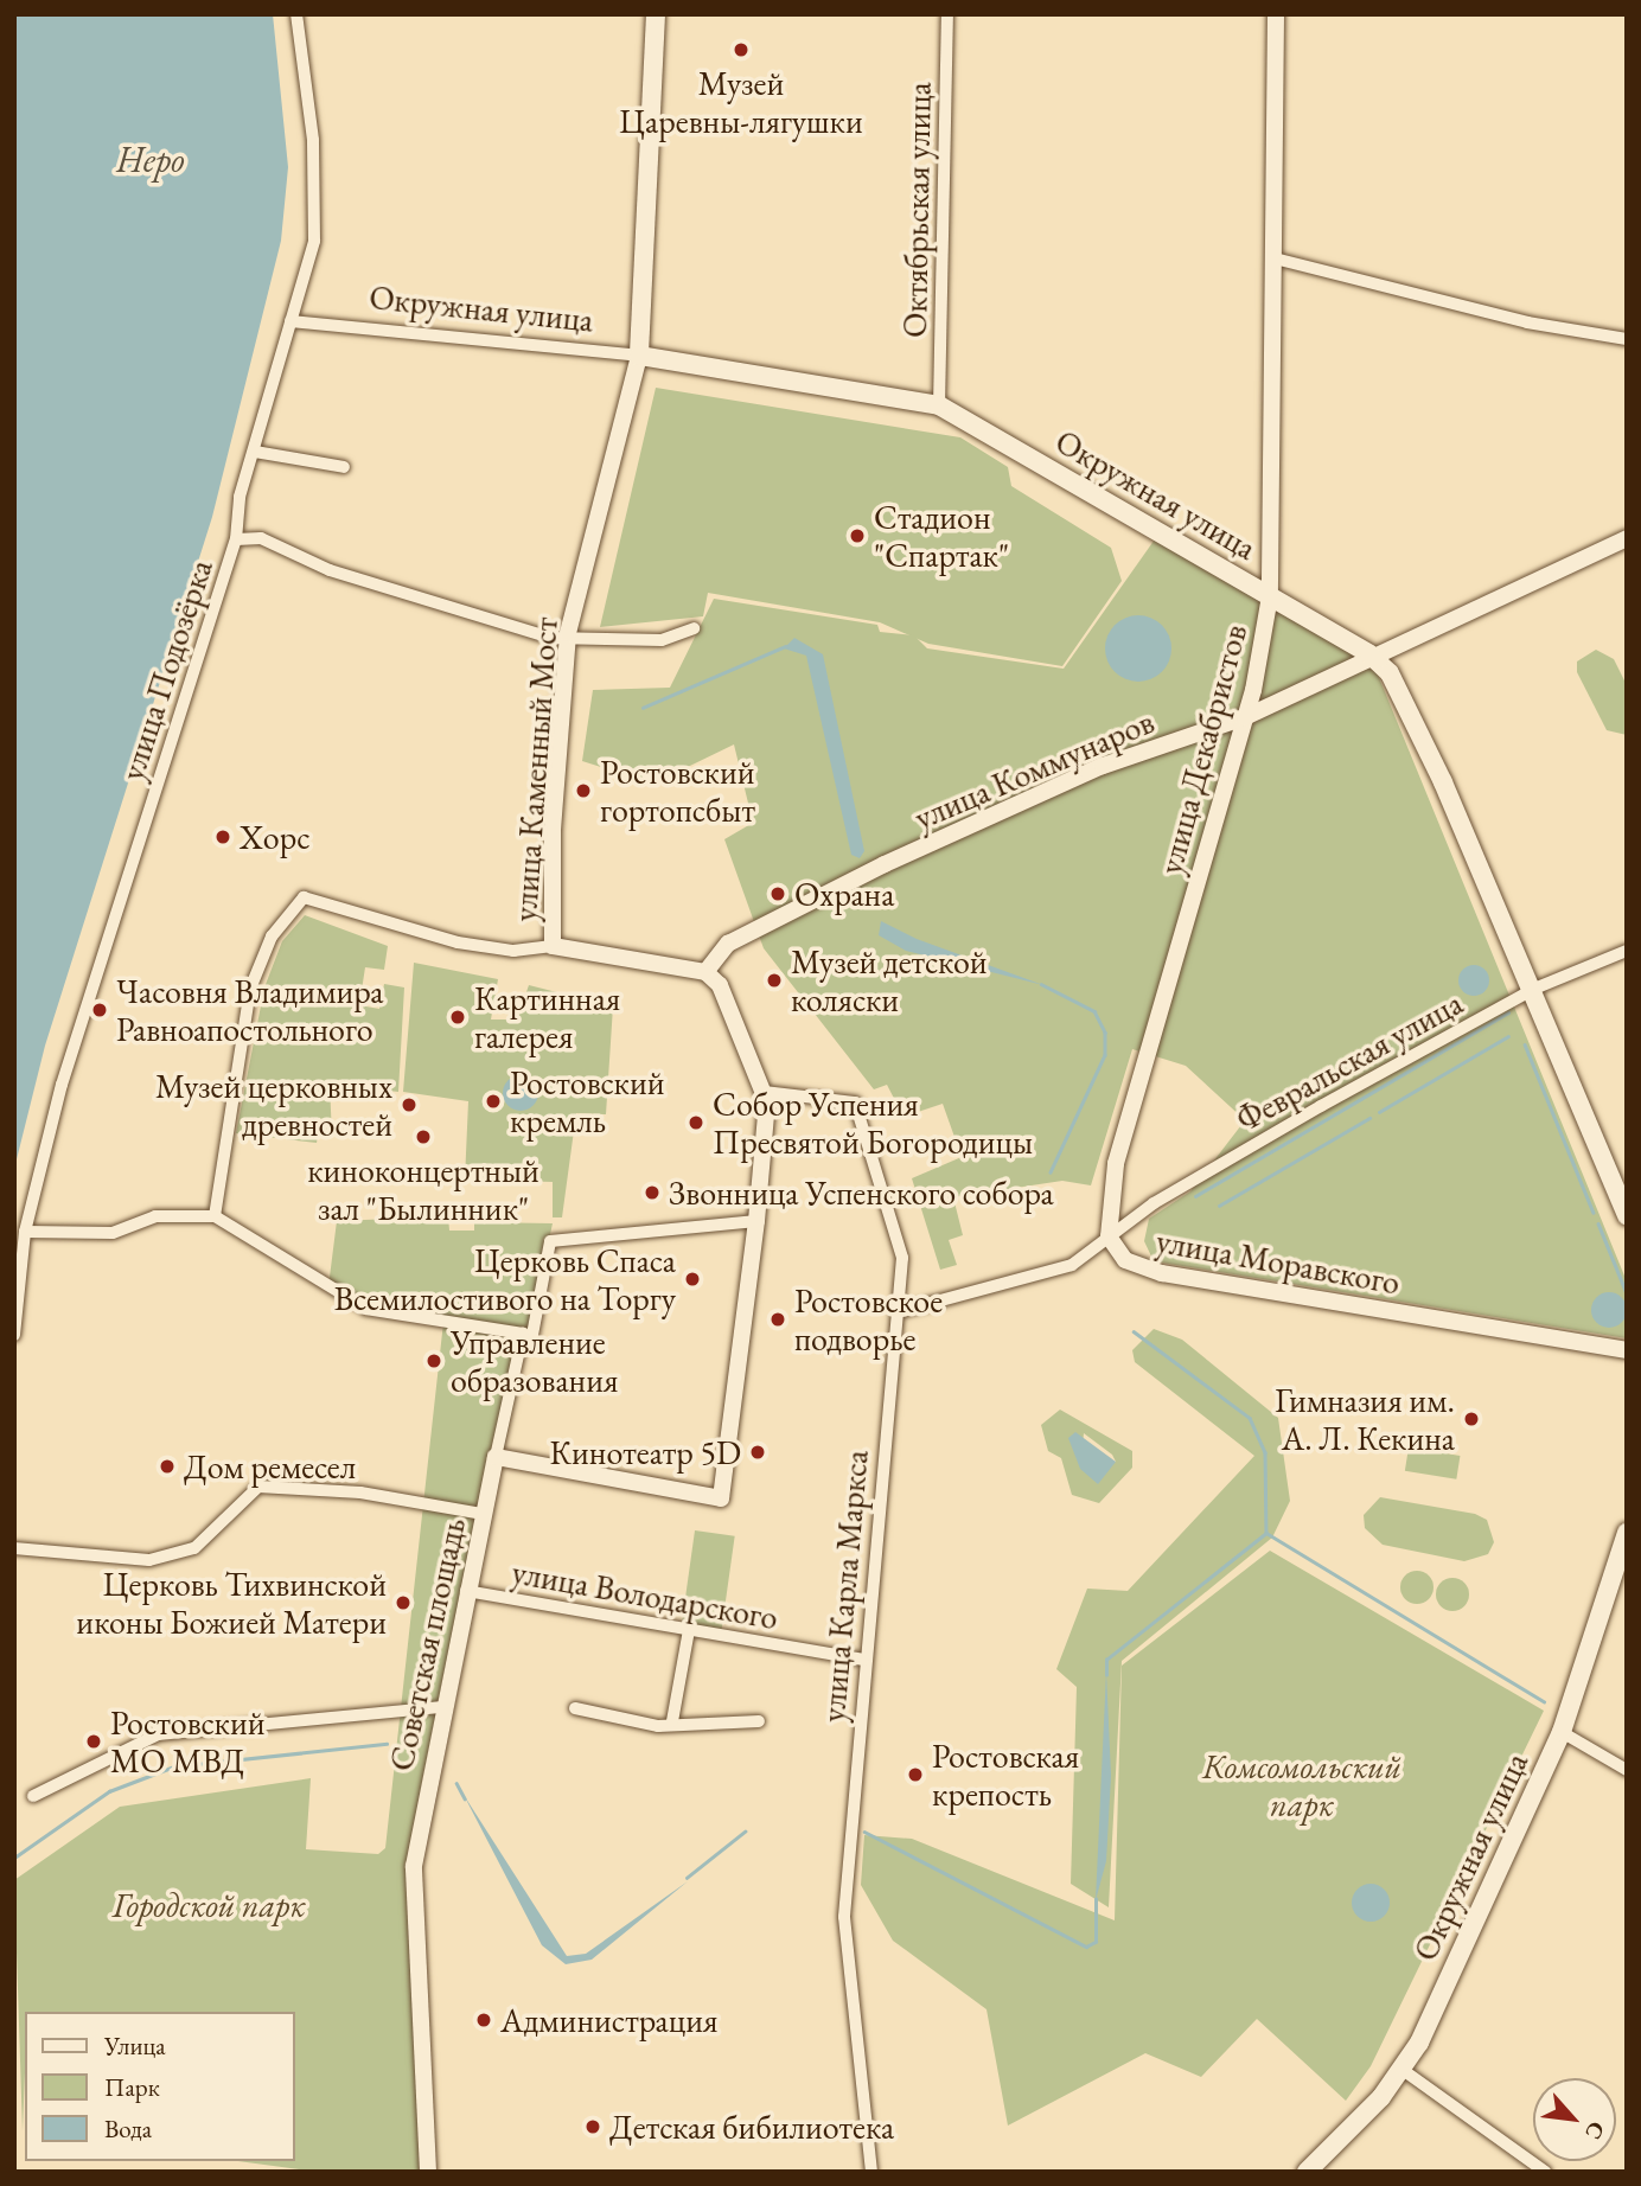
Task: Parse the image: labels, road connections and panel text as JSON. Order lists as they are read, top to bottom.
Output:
{
  "streets": {
    "main road": ["Окружная улица"],
    "street": [
      "Октябрьская улица",
      "улица Подозёрка",
      "улица Декабристов",
      "улица Каменный Мост",
      "улица Коммунаров",
      "Февральская улица",
      "улица Моравского",
      "улица Карла Маркса",
      "улица Володарского",
      "Советская площадь"
    ]
  },
  "crossings": [
    ["Октябрьская улица", "Окружная улица"],
    ["Окружная улица", "улица Подозёрка"],
    ["Окружная улица", "улица Декабристов"],
    ["Окружная улица", "улица Каменный Мост"],
    ["Окружная улица", "улица Коммунаров"],
    ["Окружная улица", "Февральская улица"],
    ["улица Декабристов", "улица Коммунаров"],
    ["улица Декабристов", "Февральская улица"],
    ["улица Декабристов", "улица Моравского"],
    ["Февральская улица", "улица Моравского"],
    ["улица Моравского", "улица Карла Маркса"],
    ["улица Карла Маркса", "улица Володарского"],
    ["улица Володарского", "Советская площадь"]
  ],
  "water": ["Неро"],
  "parks": ["Комсомольский парк", "Городской парк"],
  "places": [
    "Музей Царевны-лягушки",
    "Стадион \"Спартак\"",
    "Ростовский гортопсбыт",
    "Хорс",
    "Охрана",
    "Музей детской коляски",
    "Часовня Владимира Равноапостольного",
    "Картинная галерея",
    "Ростовский кремль",
    "Музей церковных древностей",
    "Собор Успения Пресвятой Богородицы",
    "киноконцертный зал \"Былинник\"",
    "Звонница Успенского собора",
    "Церковь Спаса Всемилостивого на Торгу",
    "Ростовское подворье",
    "Управление образования",
    "Гимназия им. А. Л. Кекина",
    "Кинотеатр 5D",
    "Дом ремесел",
    "Церковь Тихвинской иконы Божией Матери",
    "Ростовский МО МВД",
    "Ростовская крепость",
    "Администрация",
    "Детская бибилиотека"
  ],
  "legend": ["Улица", "Парк", "Вода"],
  "north": "bottom right"
}
